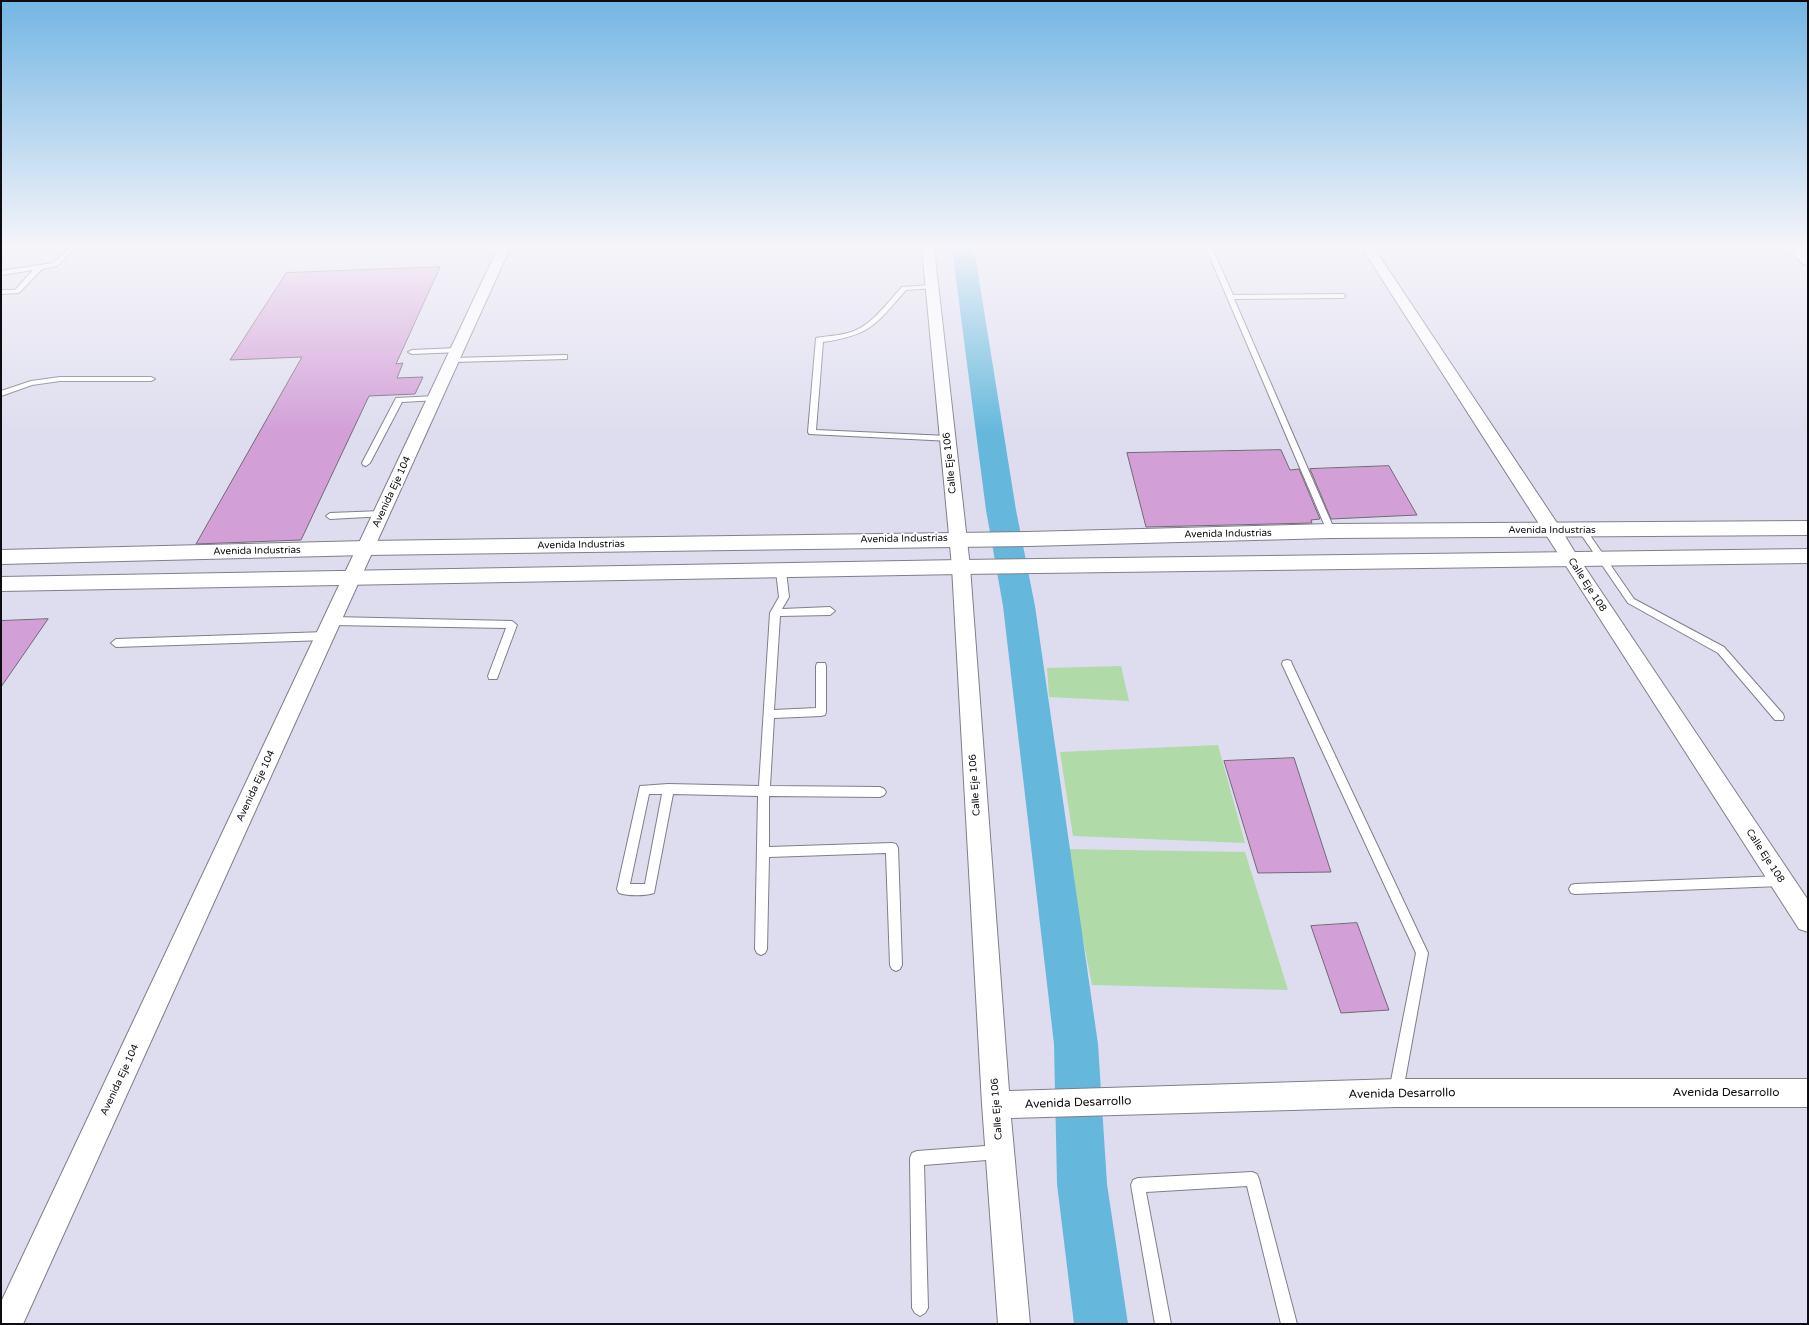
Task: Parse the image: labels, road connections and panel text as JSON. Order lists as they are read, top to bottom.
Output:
{
  "streets": {
    "main road": ["Avenida Industrias"],
    "street": [
      "Calle Eje 106",
      "Avenida Eje 104",
      "Calle Eje 108",
      "Avenida Desarrollo"
    ]
  },
  "crossings": [
    ["Calle Eje 106", "Avenida Industrias"],
    ["Calle Eje 106", "Avenida Desarrollo"],
    ["Avenida Eje 104", "Avenida Industrias"],
    ["Avenida Industrias", "Calle Eje 108"]
  ]
}
